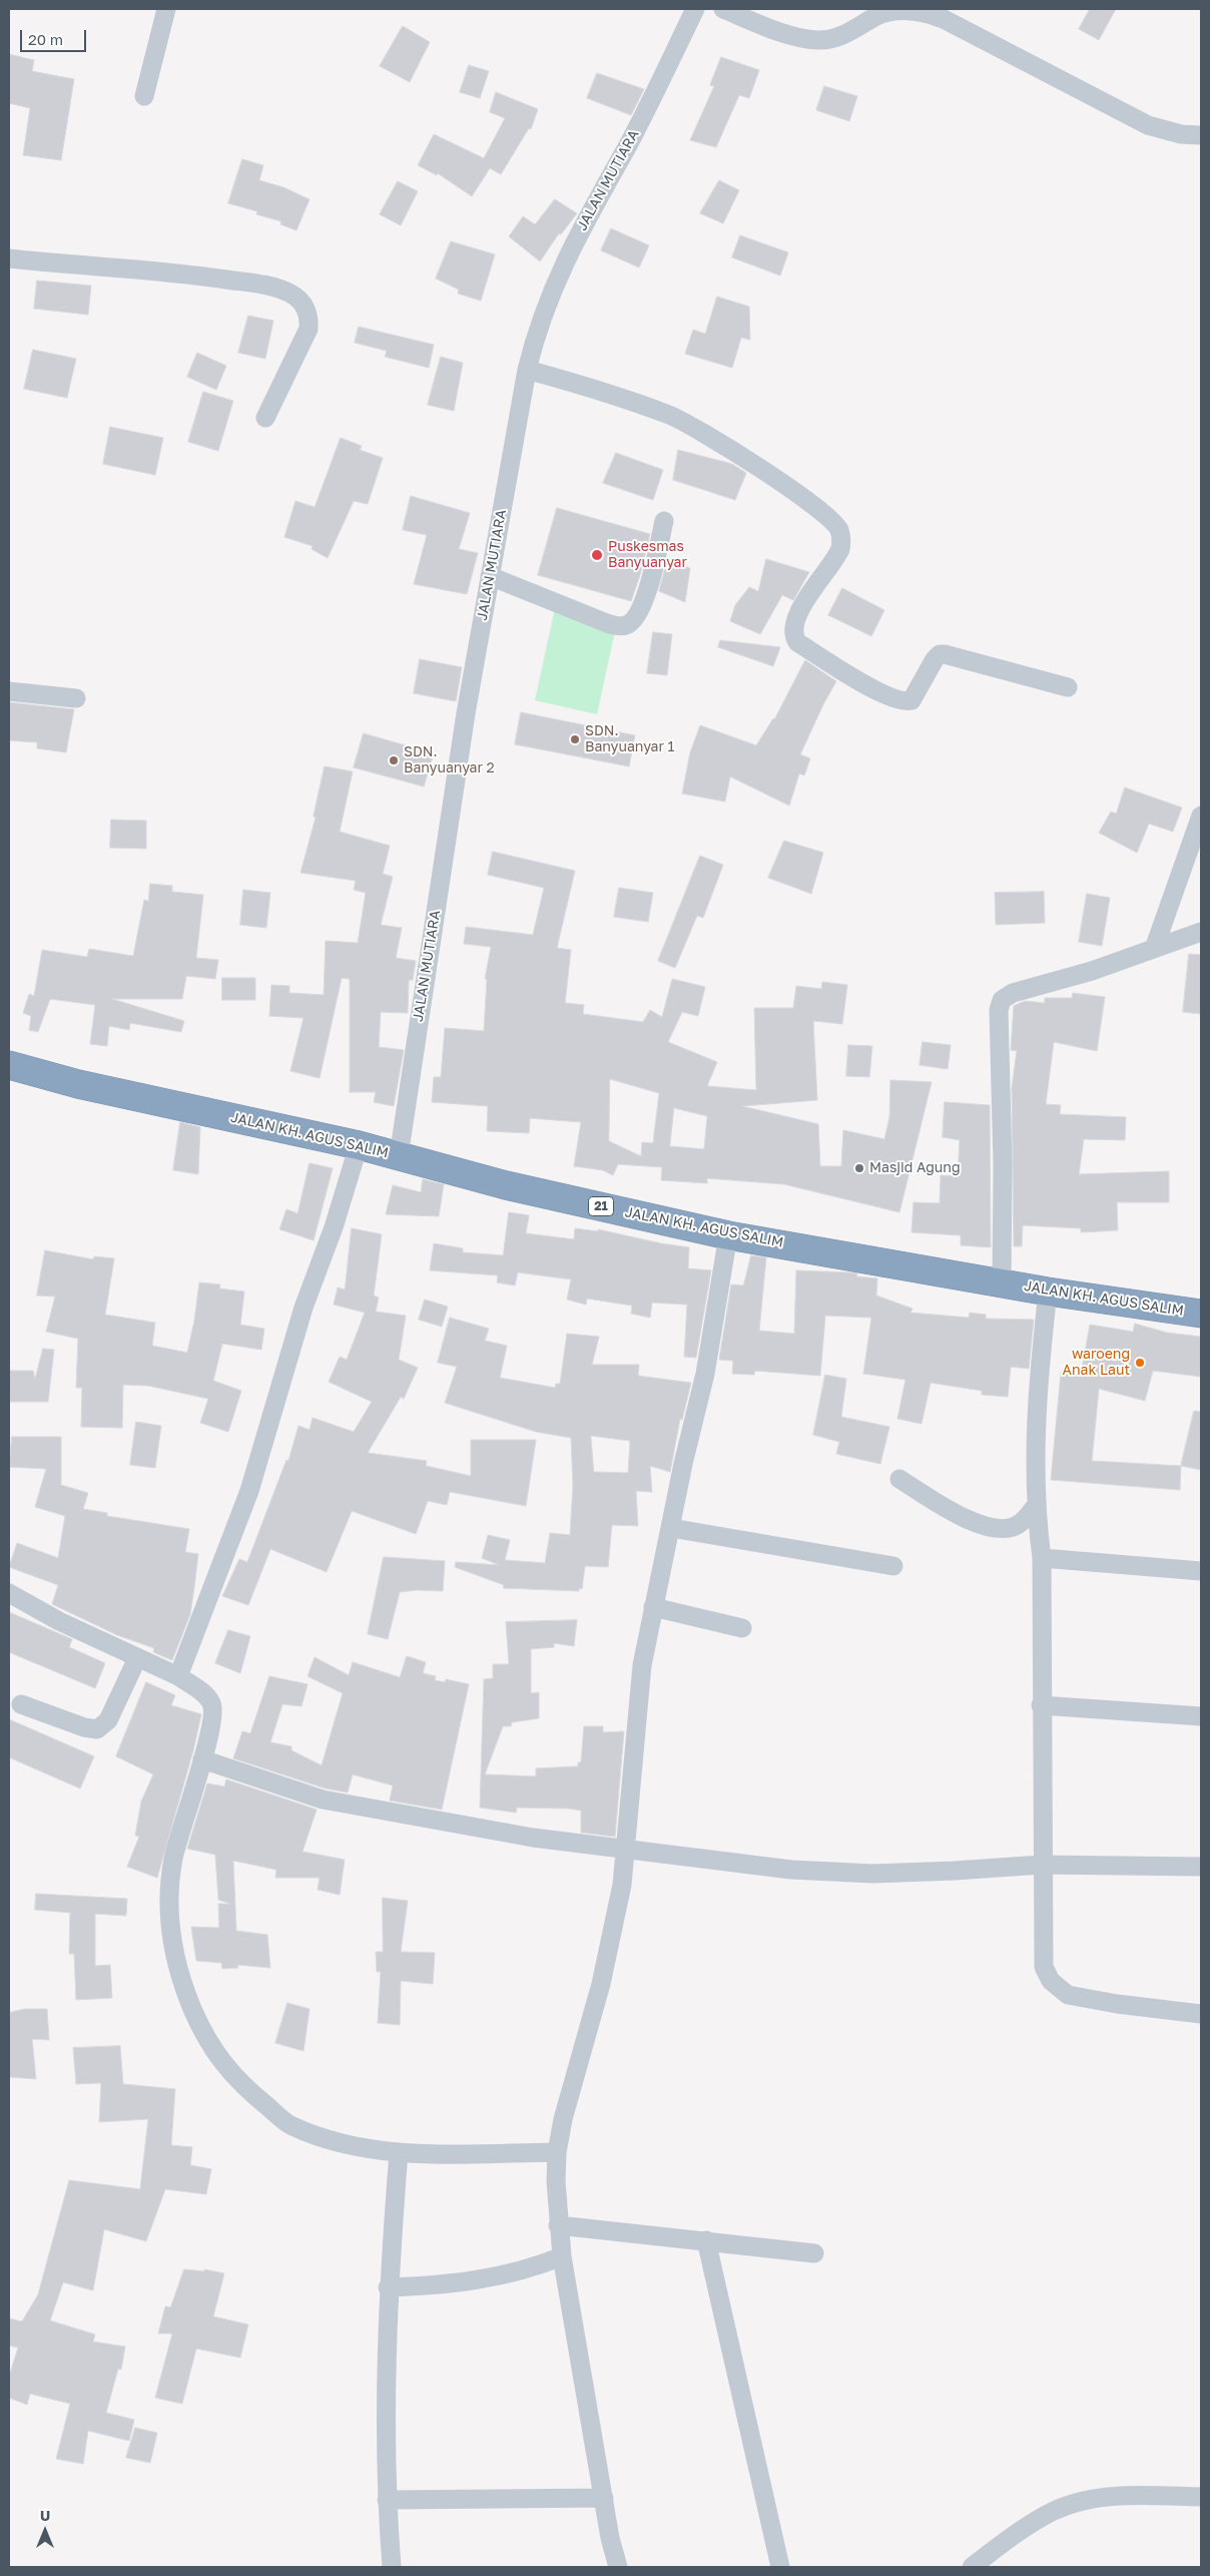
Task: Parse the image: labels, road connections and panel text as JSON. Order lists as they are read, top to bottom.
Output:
{
  "streets": {
    "highway": ["JALAN KH. AGUS SALIM", "21"],
    "street": ["JALAN MUTIARA"]
  },
  "crossings": [
    ["JALAN MUTIARA", "JALAN KH. AGUS SALIM"]
  ],
  "places": [
    "Puskesmas Banyuanyar",
    "SDN. Banyuanyar 1",
    "SDN. Banyuanyar 2",
    "Masjid Agung",
    "waroeng Anak Laut"
  ],
  "scale_bar": "20 m",
  "north": "top"
}
